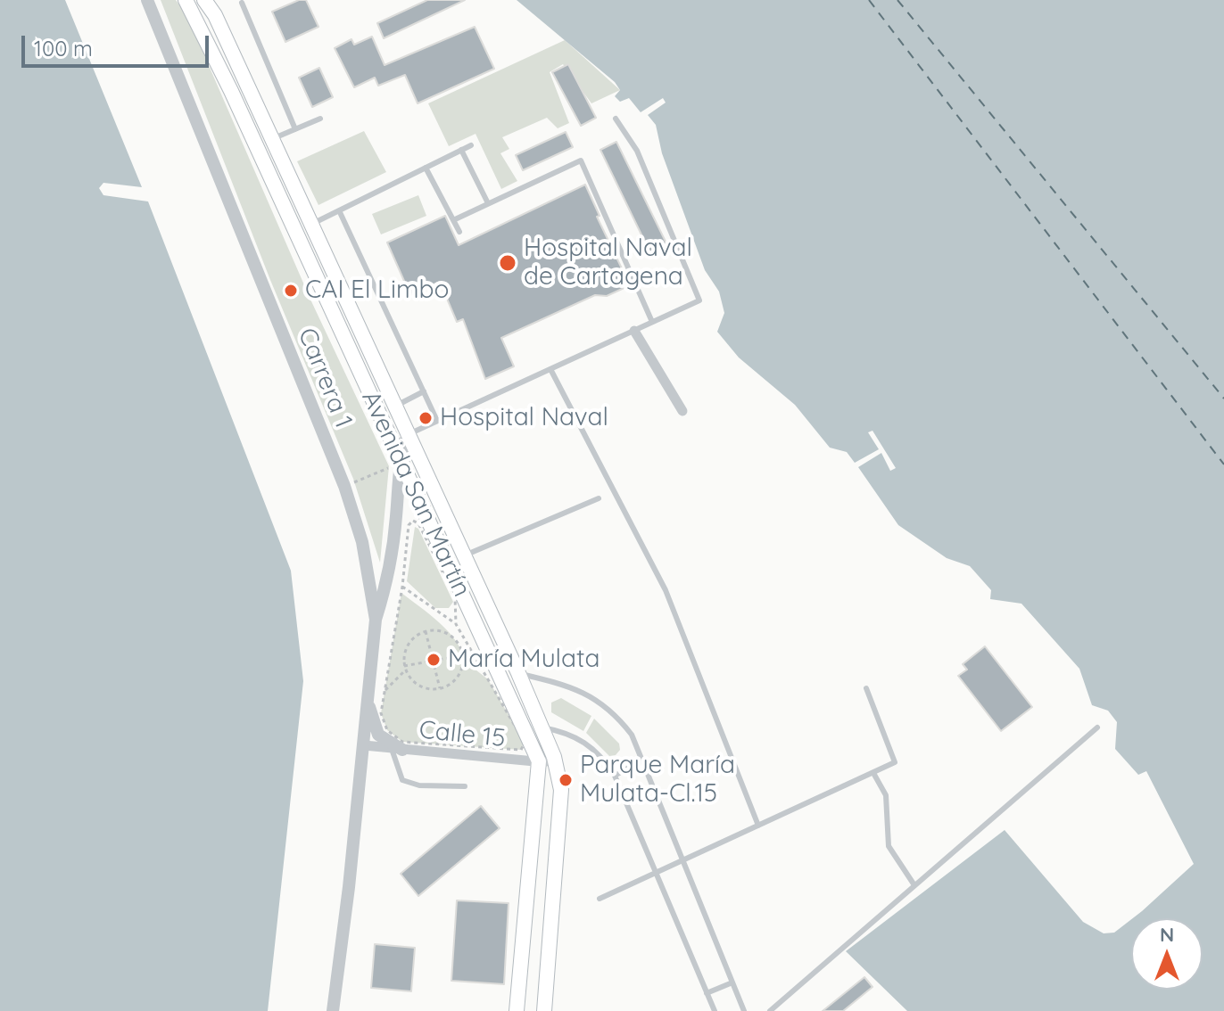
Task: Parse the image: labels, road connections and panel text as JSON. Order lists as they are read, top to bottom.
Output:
{
  "streets": {
    "main road": ["Avenida San Martín"],
    "street": ["Carrera 1", "Calle 15"]
  },
  "crossings": [
    ["Carrera 1", "Avenida San Martín"],
    ["Carrera 1", "Calle 15"],
    ["Avenida San Martín", "Calle 15"]
  ],
  "places": [
    "Hospital Naval de Cartagena",
    "CAI El Limbo",
    "Hospital Naval",
    "María Mulata",
    "Parque María Mulata-Cl.15"
  ],
  "scale_bar": "100 m",
  "north": "top"
}
